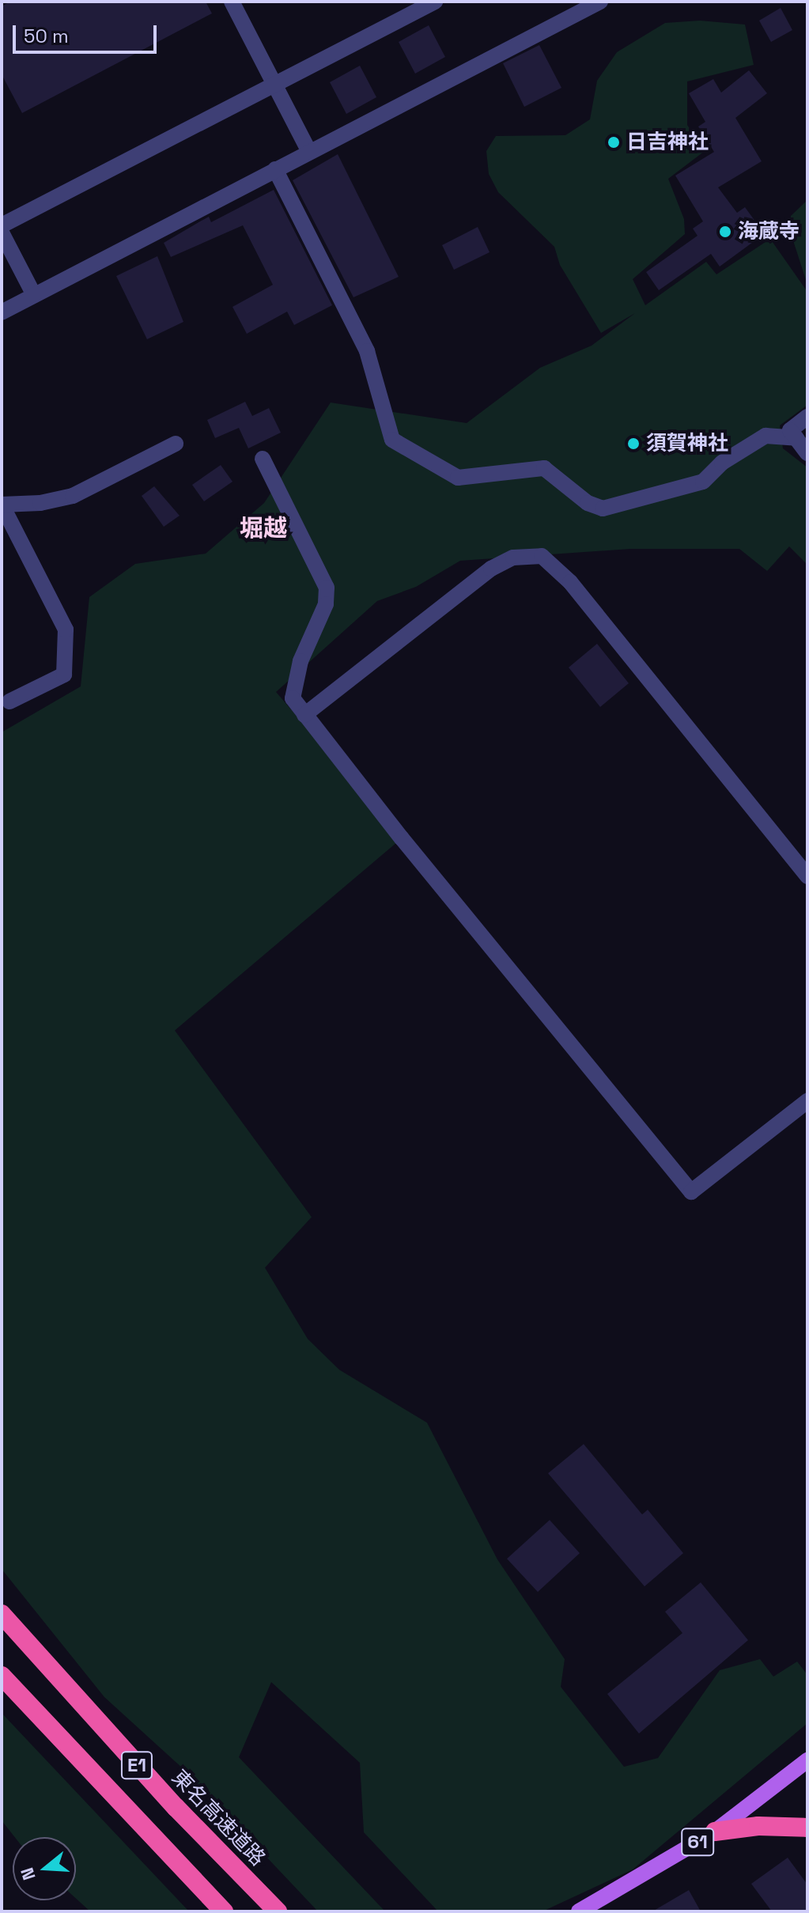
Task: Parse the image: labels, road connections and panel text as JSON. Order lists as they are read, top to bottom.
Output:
{
  "streets": {
    "highway": ["E1", "東名高速道路"],
    "main road": ["61"]
  },
  "districts": ["堀越"],
  "places": ["日吉神社", "海蔵寺", "須賀神社"],
  "scale_bar": "50 m",
  "north": "left"
}
